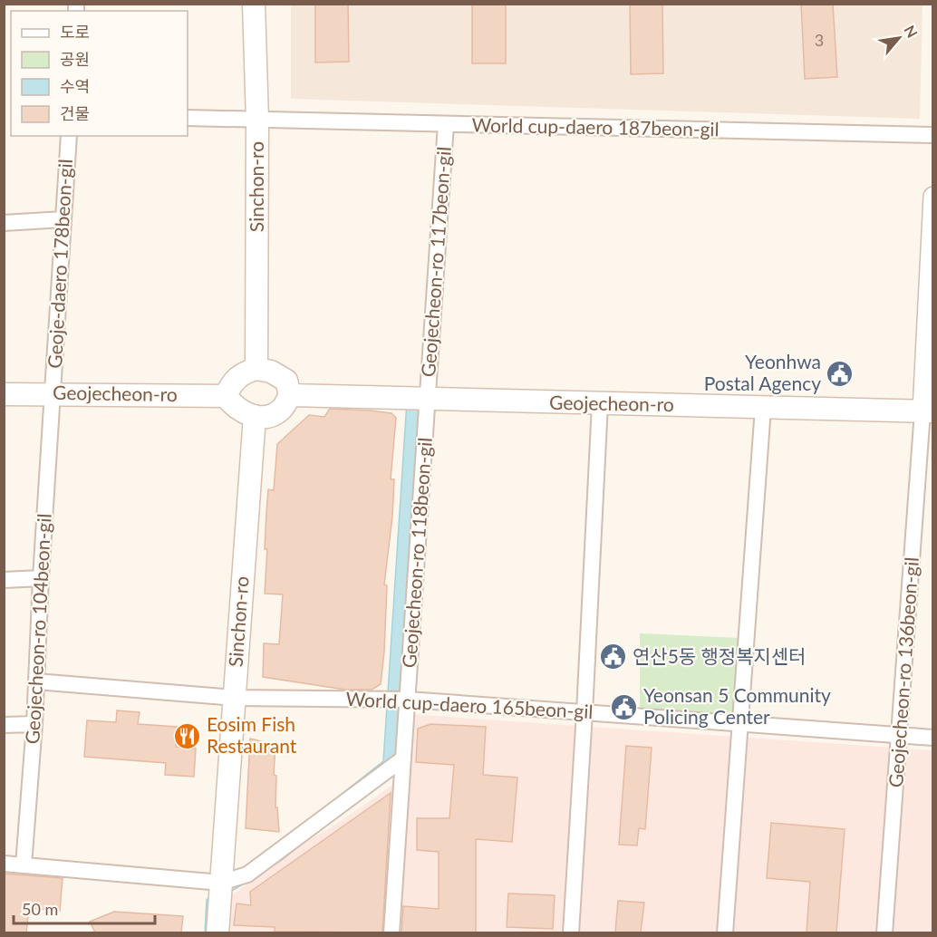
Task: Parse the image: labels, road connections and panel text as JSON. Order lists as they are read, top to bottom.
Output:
{
  "streets": {
    "main road": ["Sinchon-ro", "Geojecheon-ro"],
    "street": [
      "World cup-daero 187beon-gil",
      "Geojecheon-ro 117beon-gil",
      "Geoje-daero 178beon-gil",
      "Geojecheon-ro 118beon-gil",
      "Geojecheon-ro 104beon-gil",
      "Geojecheon-ro 136beon-gil",
      "World cup-daero 165beon-gil"
    ]
  },
  "crossings": [
    ["World cup-daero 187beon-gil", "Sinchon-ro"],
    ["World cup-daero 187beon-gil", "Geojecheon-ro 117beon-gil"],
    ["Sinchon-ro", "Geojecheon-ro"],
    ["Sinchon-ro", "World cup-daero 165beon-gil"],
    ["Geojecheon-ro 117beon-gil", "Geojecheon-ro"],
    ["Geojecheon-ro 117beon-gil", "Geojecheon-ro 118beon-gil"],
    ["Geoje-daero 178beon-gil", "Geojecheon-ro"],
    ["Geoje-daero 178beon-gil", "Geojecheon-ro 104beon-gil"],
    ["Geojecheon-ro", "Geojecheon-ro 118beon-gil"],
    ["Geojecheon-ro", "Geojecheon-ro 104beon-gil"],
    ["Geojecheon-ro", "Geojecheon-ro 136beon-gil"],
    ["Geojecheon-ro 118beon-gil", "World cup-daero 165beon-gil"],
    ["Geojecheon-ro 136beon-gil", "World cup-daero 165beon-gil"]
  ],
  "places": {
    "public building": ["Yeonhwa Postal Agency", "연산5동 행정복지센터", "Yeonsan 5 Community Policing Center"],
    "restaurant": ["Eosim Fish Restaurant"]
  },
  "house_numbers": ["3"],
  "legend": [
    "도로",
    "공원",
    "수역",
    "건물"
  ],
  "scale_bar": "50 m",
  "north": "top right"
}
